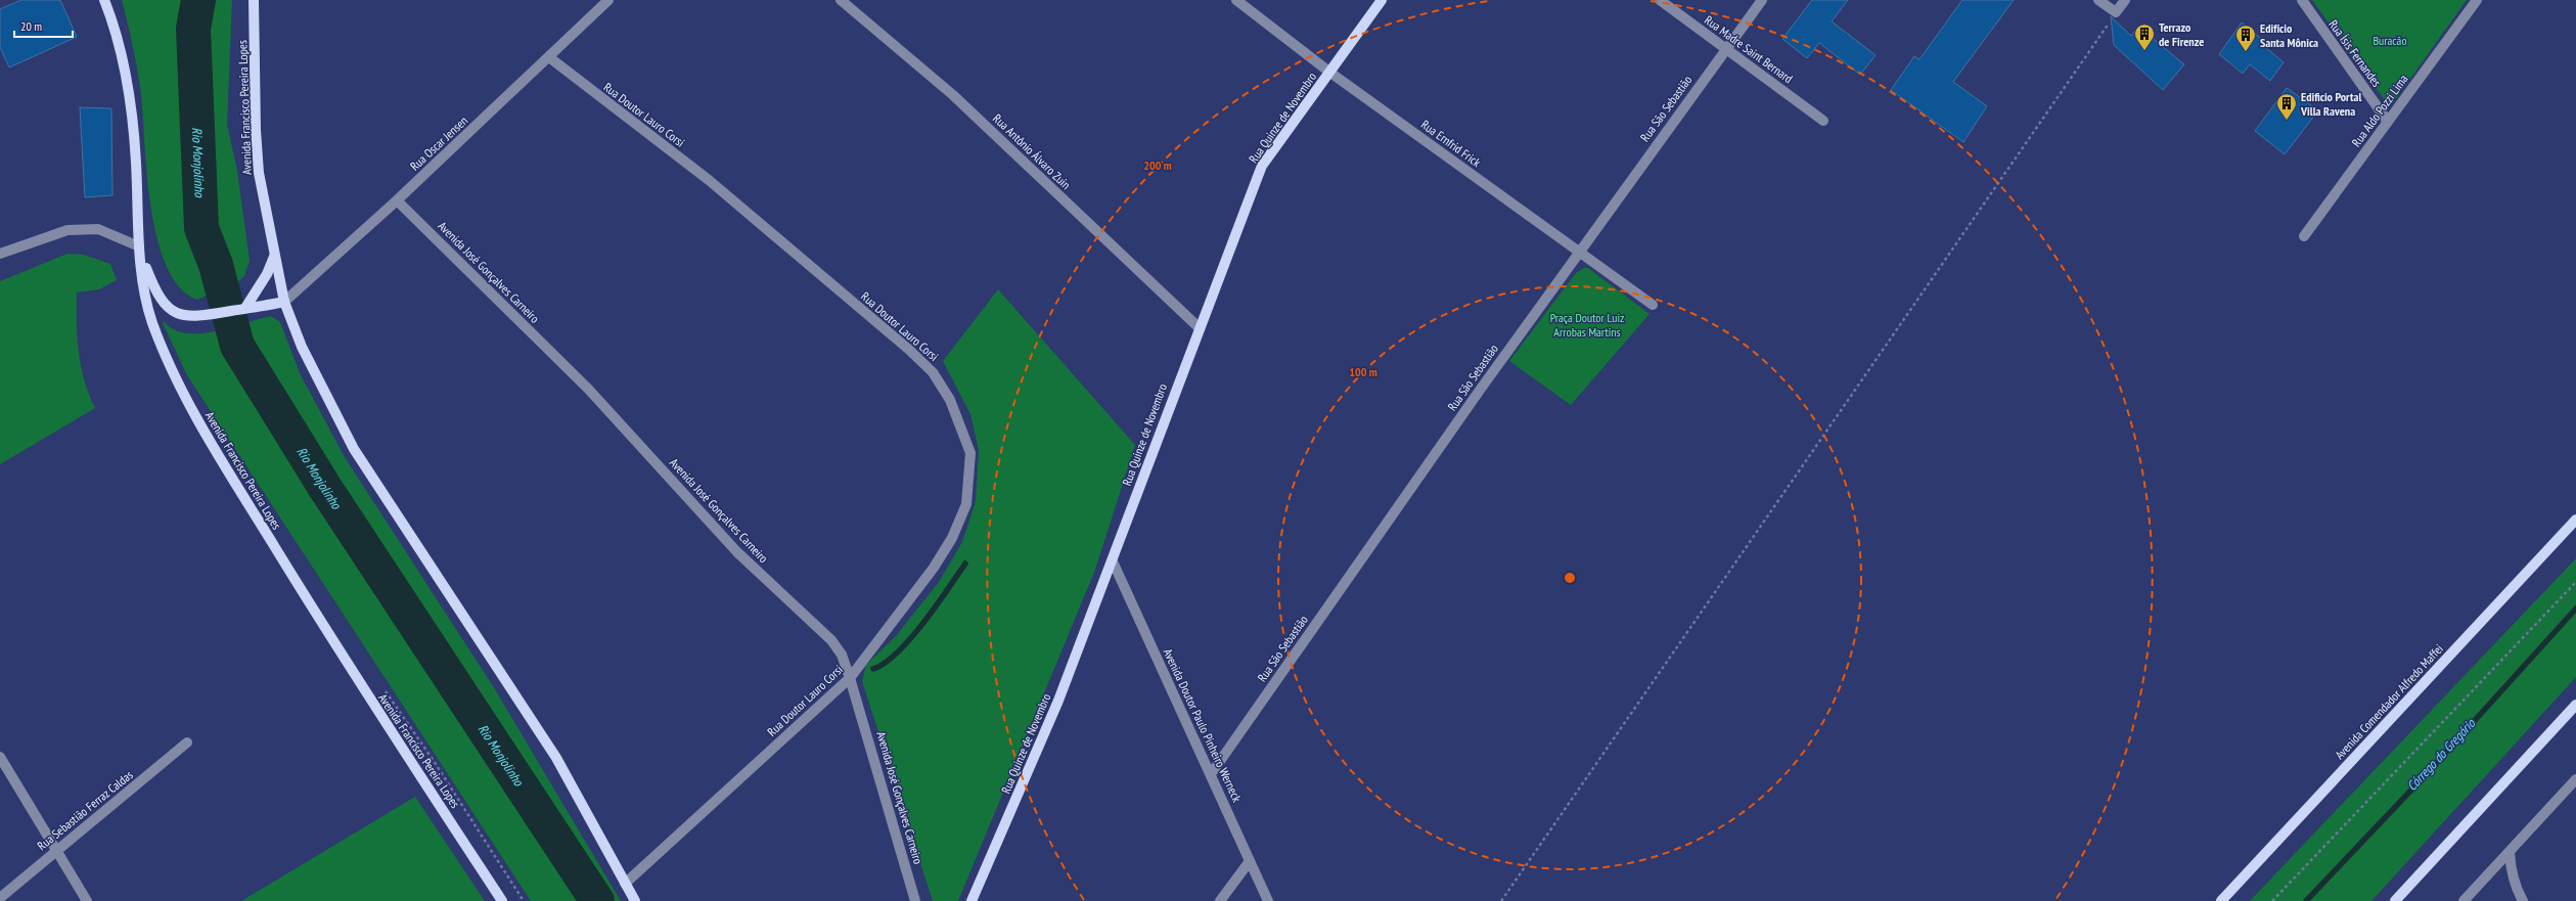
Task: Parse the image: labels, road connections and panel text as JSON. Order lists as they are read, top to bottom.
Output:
{
  "streets": {
    "main road": ["Avenida Francisco Pereira Lopes", "Rua Quinze de Novembro", "Avenida Comendador Alfredo Maffei"],
    "street": [
      "Rua Madre Saint Bernard",
      "Rua Ísis Fernandes",
      "Rua São Sebastião",
      "Rua Aldo Pozzi Lima",
      "Rua Doutor Lauro Corsi",
      "Rua Oscar Jensen",
      "Rua Ernfrid Frick",
      "Rua Antônio Álvaro Zuin",
      "Avenida José Gonçalves Carneiro",
      "Avenida Doutor Paulo Pinheiro Werneck",
      "Rua Sebastião Ferraz Caldas"
    ]
  },
  "crossings": [
    ["Rua Madre Saint Bernard", "Rua São Sebastião"],
    ["Rua Ísis Fernandes", "Rua Aldo Pozzi Lima"],
    ["Avenida Francisco Pereira Lopes", "Rua Doutor Lauro Corsi"],
    ["Avenida Francisco Pereira Lopes", "Rua Oscar Jensen"],
    ["Rua São Sebastião", "Rua Ernfrid Frick"],
    ["Rua São Sebastião", "Avenida Doutor Paulo Pinheiro Werneck"],
    ["Rua Doutor Lauro Corsi", "Rua Oscar Jensen"],
    ["Rua Doutor Lauro Corsi", "Avenida José Gonçalves Carneiro"],
    ["Rua Quinze de Novembro", "Rua Ernfrid Frick"],
    ["Rua Quinze de Novembro", "Rua Antônio Álvaro Zuin"],
    ["Rua Quinze de Novembro", "Avenida Doutor Paulo Pinheiro Werneck"],
    ["Rua Oscar Jensen", "Avenida José Gonçalves Carneiro"]
  ],
  "water": ["Rio Monjolinho", "Córrego do Gregório"],
  "parks": ["Buracão", "Praça Doutor Luiz Arrobas Martins"],
  "places": {
    "building": ["Terrazo de Firenze", "Edifício Santa Mônica", "Edificio Portal Villa Ravena"]
  },
  "scale_bar": "20 m",
  "rings": ["200 m", "100 m"]
}
